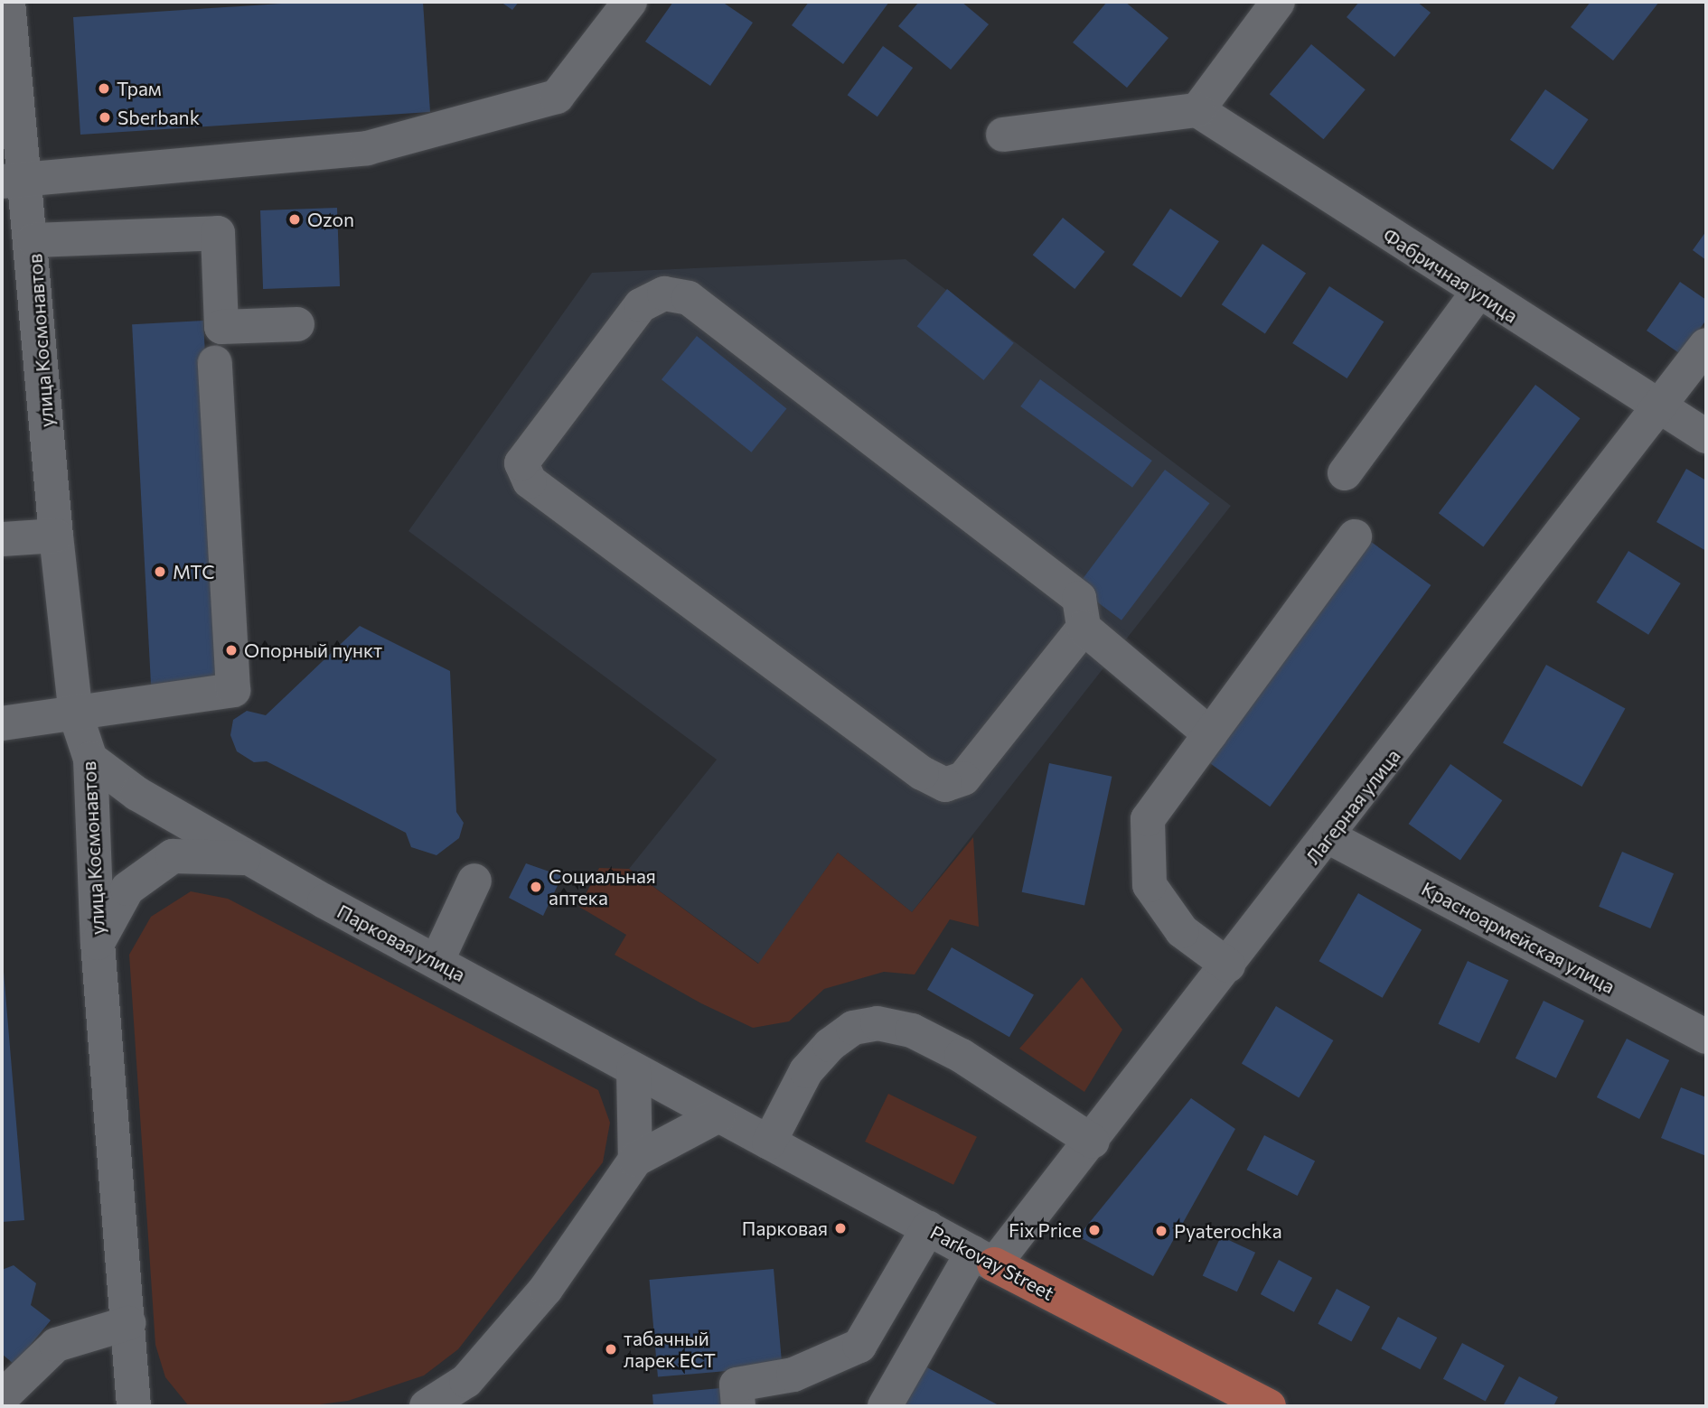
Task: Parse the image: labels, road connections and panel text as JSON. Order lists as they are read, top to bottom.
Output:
{
  "streets": {
    "main road": ["Parkovay Street"],
    "street": [
      "Фабричная улица",
      "улица Космонавтов",
      "Лагерная улица",
      "Красноармейская улица",
      "Парковая улица"
    ]
  },
  "crossings": [
    ["Фабричная улица", "Лагерная улица"],
    ["улица Космонавтов", "Парковая улица"],
    ["Лагерная улица", "Красноармейская улица"],
    ["Лагерная улица", "Parkovay Street"],
    ["Парковая улица", "Parkovay Street"]
  ],
  "places": [
    "Трам",
    "Sberbank",
    "Ozon",
    "МТС",
    "Опорный пункт",
    "Социальная аптека",
    "Парковая",
    "Fix Price",
    "Pyaterochka",
    "табачный ларек ЕСТ"
  ]
}
